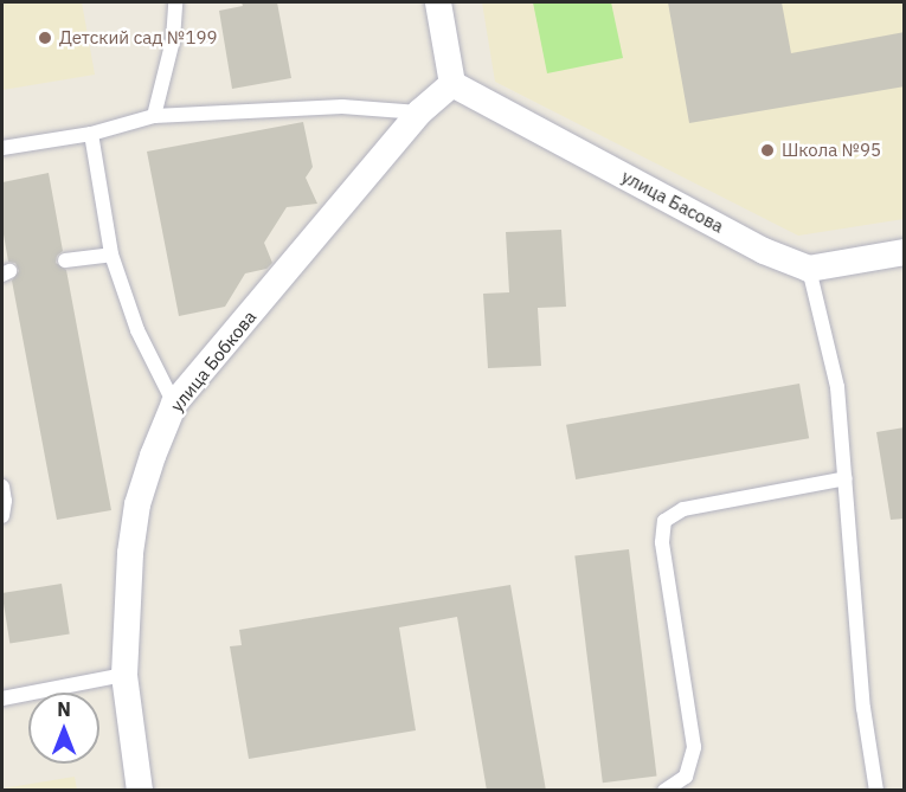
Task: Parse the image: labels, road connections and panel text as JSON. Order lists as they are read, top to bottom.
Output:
{
  "streets": {
    "street": ["улица Басова", "улица Бобкова"]
  },
  "crossings": [
    ["улица Басова", "улица Бобкова"]
  ],
  "places": ["Детский сад №199", "Школа №95"],
  "north": "top"
}
